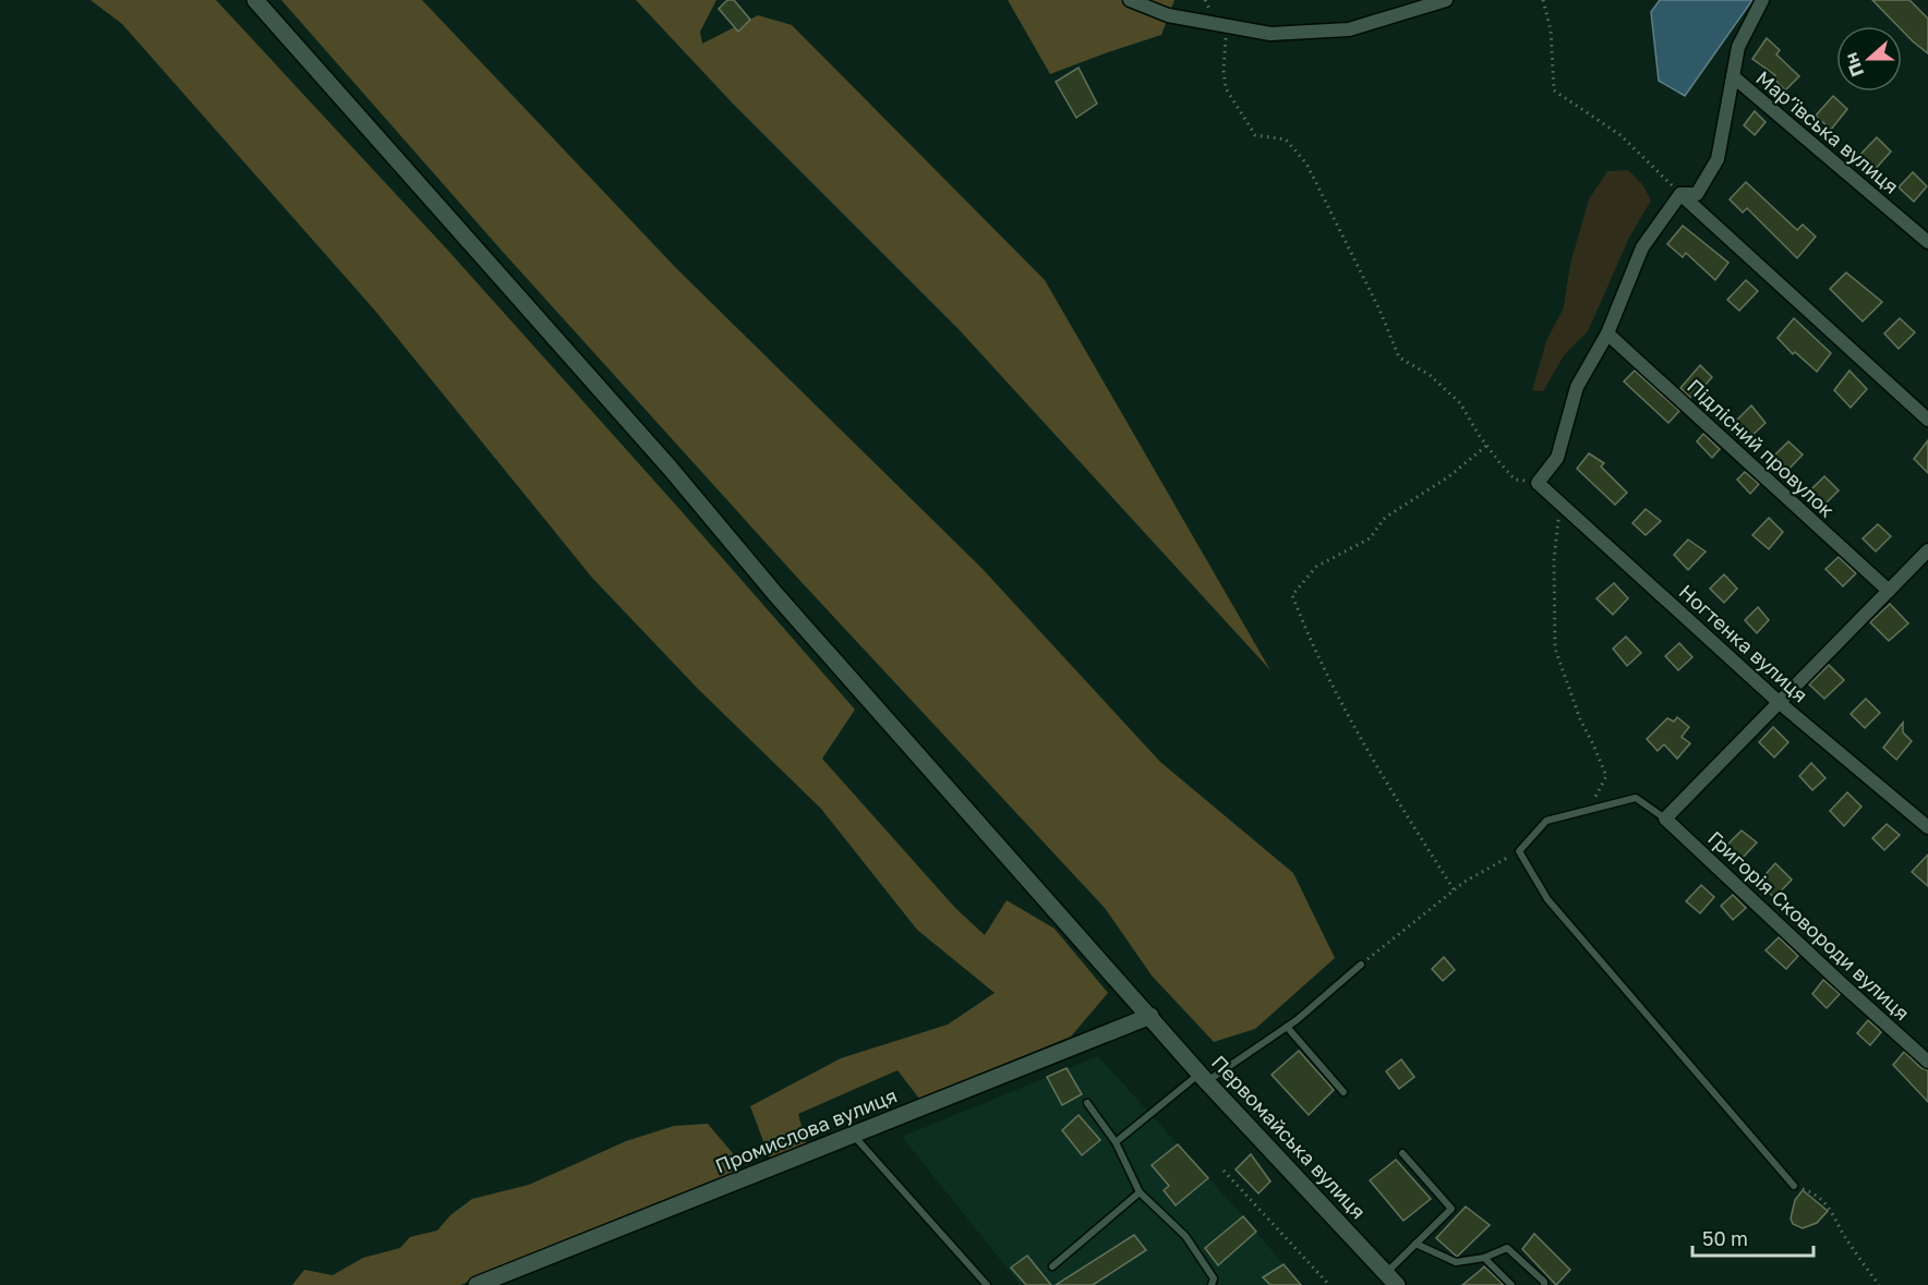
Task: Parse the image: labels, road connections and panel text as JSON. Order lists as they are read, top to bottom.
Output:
{
  "streets": {
    "street": [
      "Мар’ївська вулиця",
      "Підлісний провулок",
      "Ногтенка вулиця",
      "Григорія Сковороди вулиця",
      "Промислова вулиця",
      "Первомайська вулиця"
    ]
  },
  "crossings": [
    ["Промислова вулиця", "Первомайська вулиця"]
  ],
  "scale_bar": "50 m",
  "north": "left"
}
